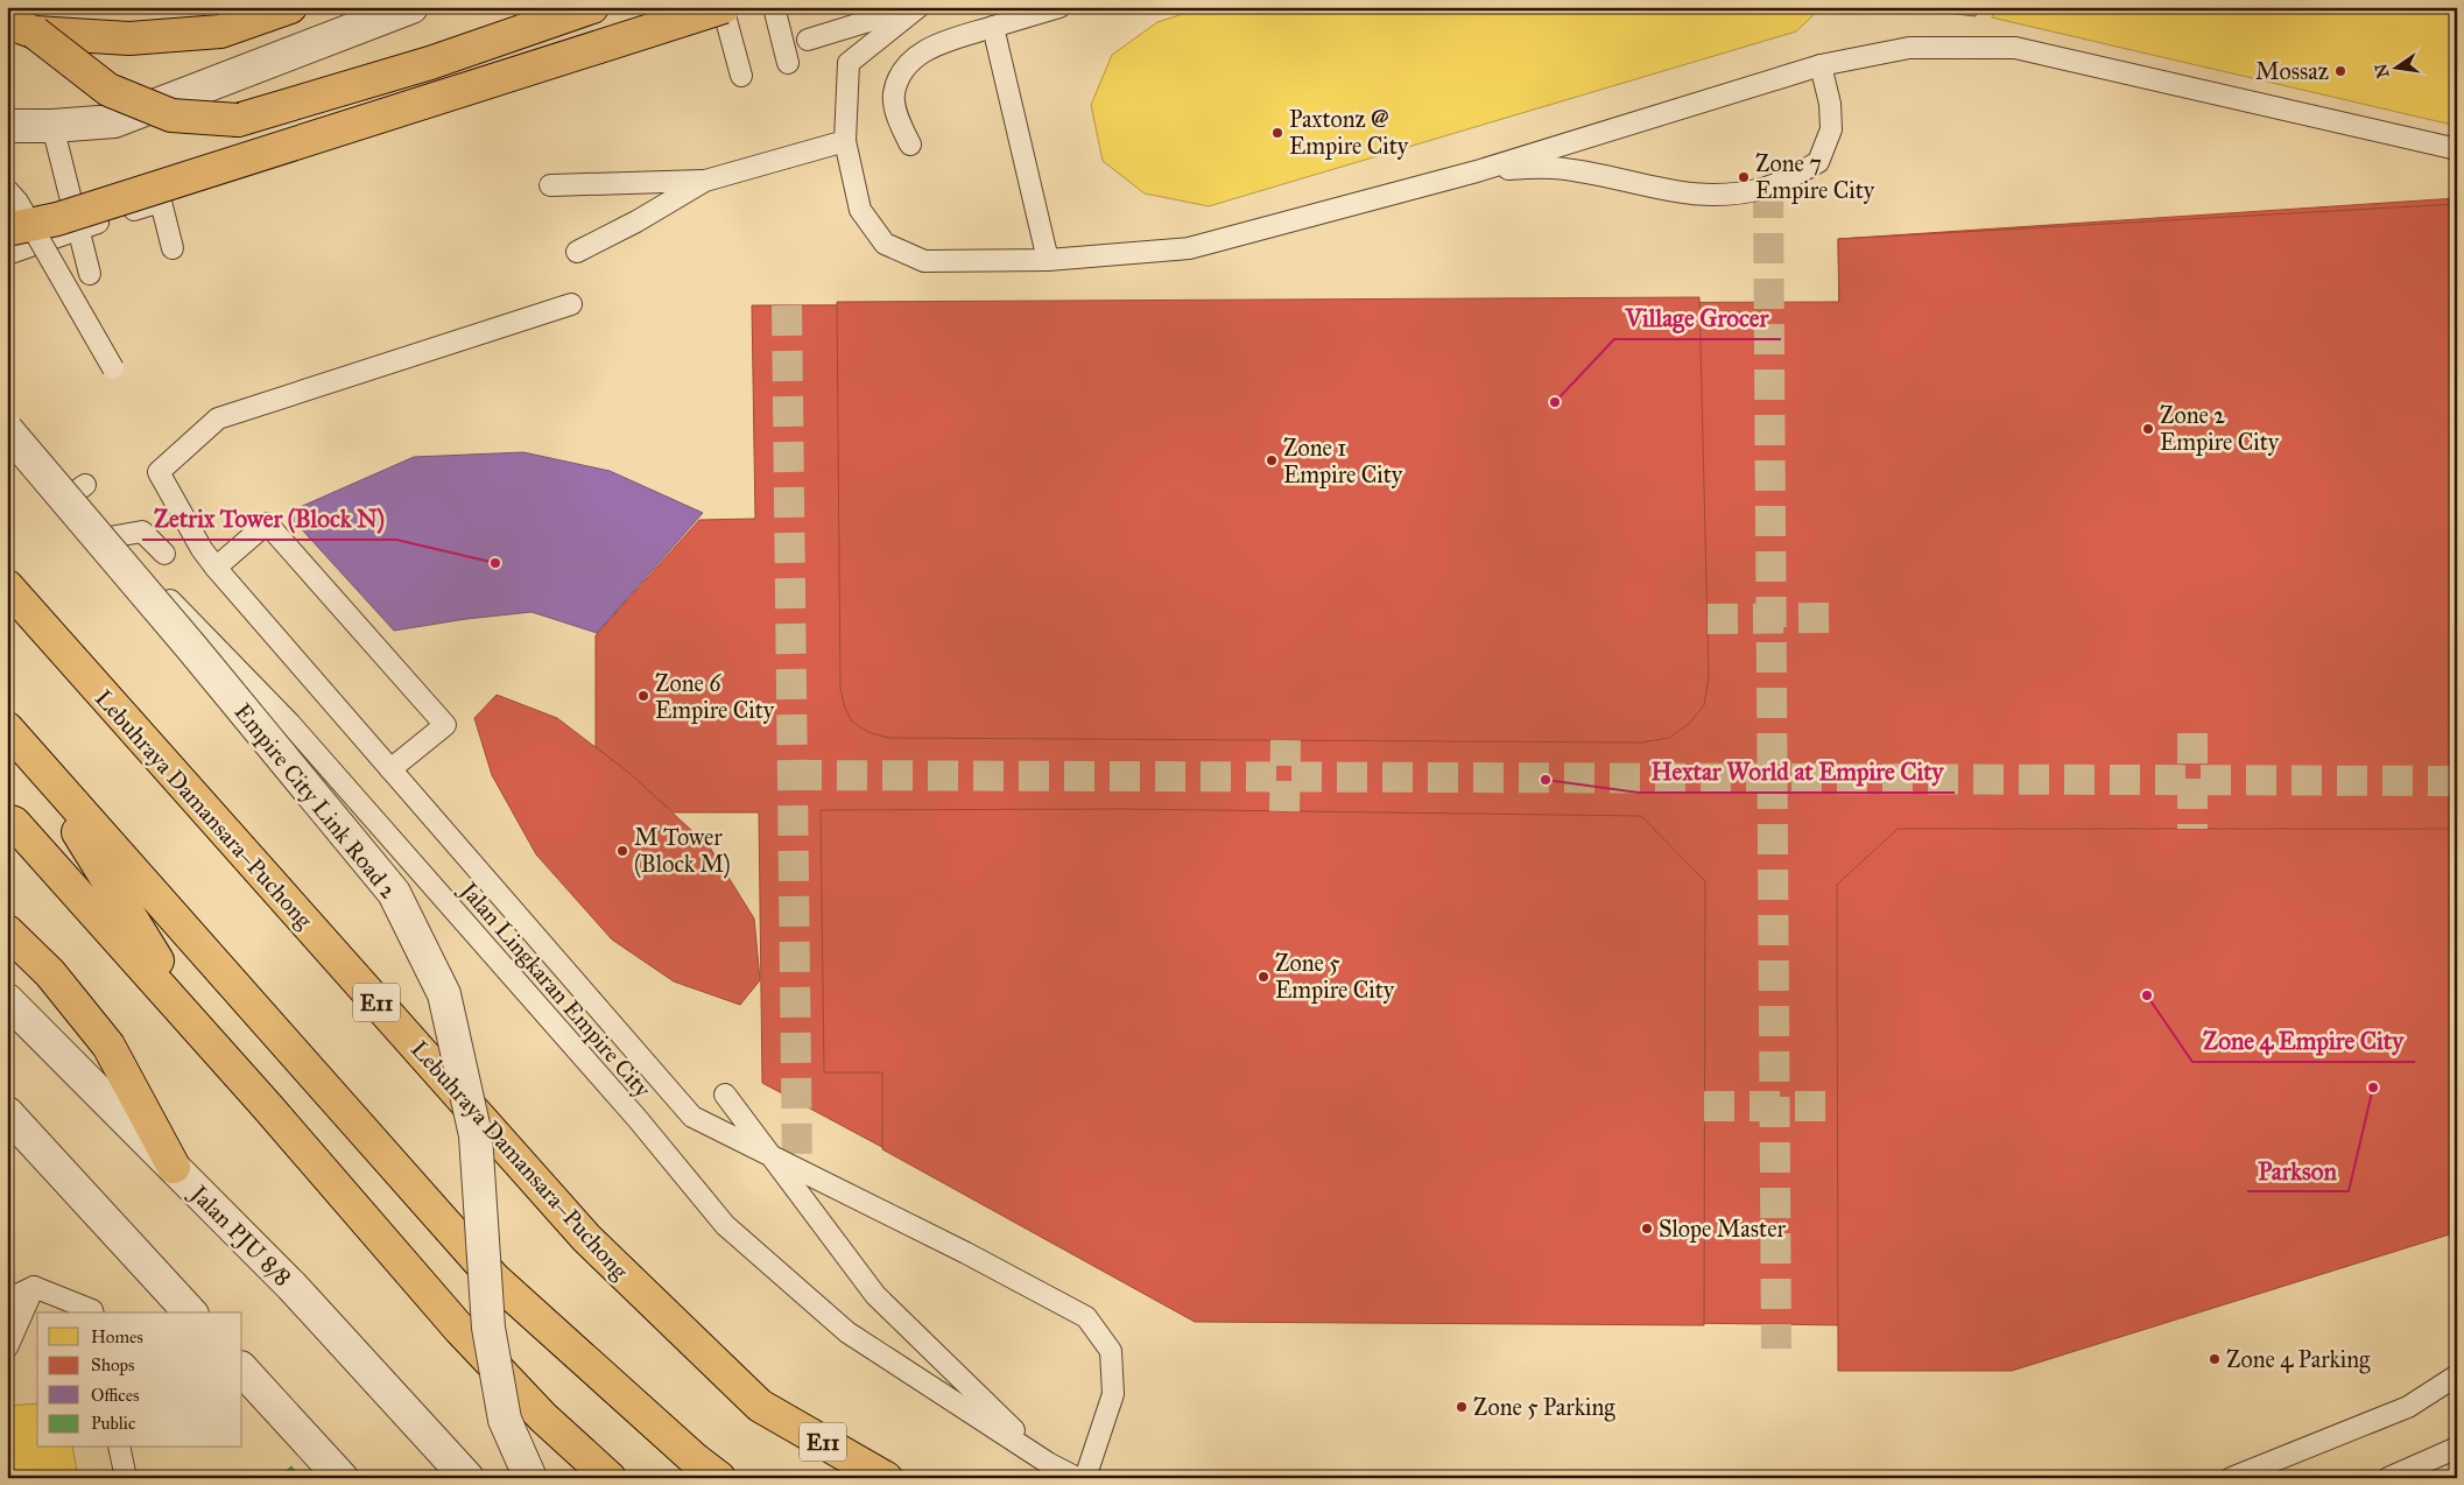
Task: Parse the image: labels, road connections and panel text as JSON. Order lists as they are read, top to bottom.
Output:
{
  "streets": {
    "highway": ["Lebuhraya Damansara–Puchong", "E11"],
    "street": ["Empire City Link Road 2", "Jalan PJU 8/8"],
    "lane": ["Jalan Lingkaran Empire City"]
  },
  "crossings": [
    ["Empire City Link Road 2", "Jalan Lingkaran Empire City"]
  ],
  "places": [
    "Mossaz",
    "Paxtonz @ Empire City",
    "Zone 7 Empire City",
    "Village Grocer",
    "Zone 2 Empire City",
    "Zone 1 Empire City",
    "Zetrix Tower (Block N)",
    "Zone 6 Empire City",
    "Hextar World at Empire City",
    "M Tower (Block M)",
    "Zone 5 Empire City",
    "Zone 4 Empire City",
    "Parkson",
    "Slope Master",
    "Zone 4 Parking",
    "Zone 5 Parking"
  ],
  "legend": [
    "Homes",
    "Shops",
    "Offices",
    "Public"
  ],
  "north": "left"
}
